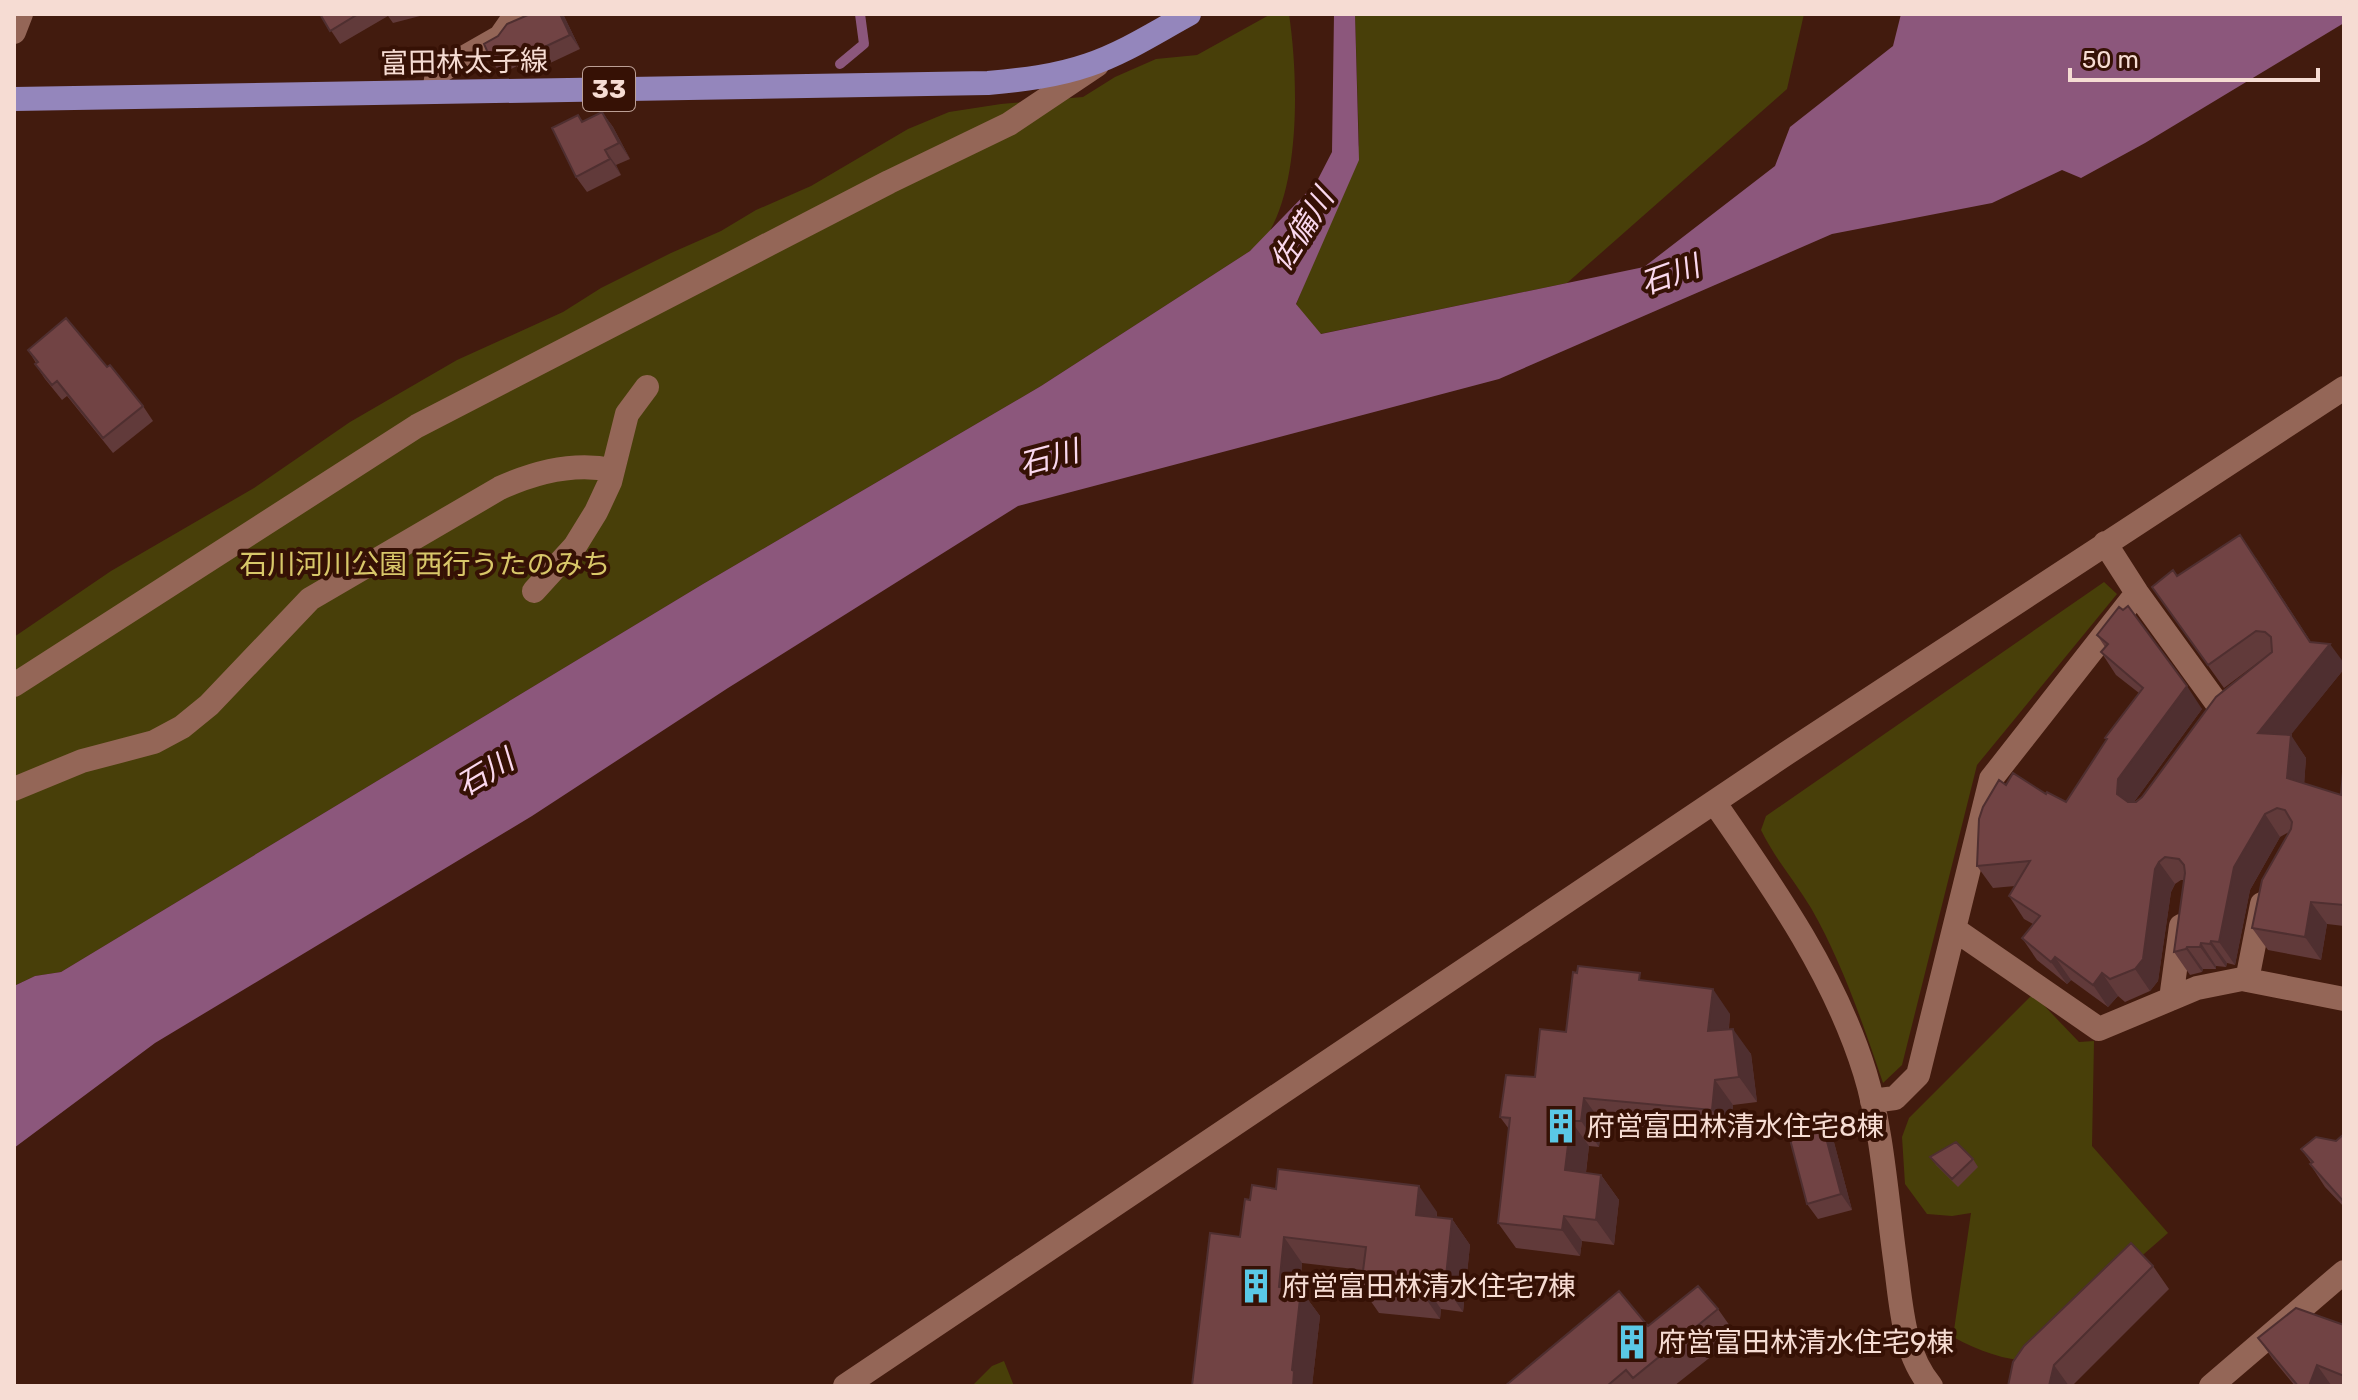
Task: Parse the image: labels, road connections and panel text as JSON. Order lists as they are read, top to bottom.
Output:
{
  "streets": {
    "main road": ["富田林太子線", "33"]
  },
  "water": ["佐備川", "石川"],
  "parks": ["石川河川公園 西行うたのみち"],
  "places": {
    "building": ["府営富田林清水住宅8棟", "府営富田林清水住宅7棟", "府営富田林清水住宅9棟"]
  },
  "scale_bar": "50 m"
}
